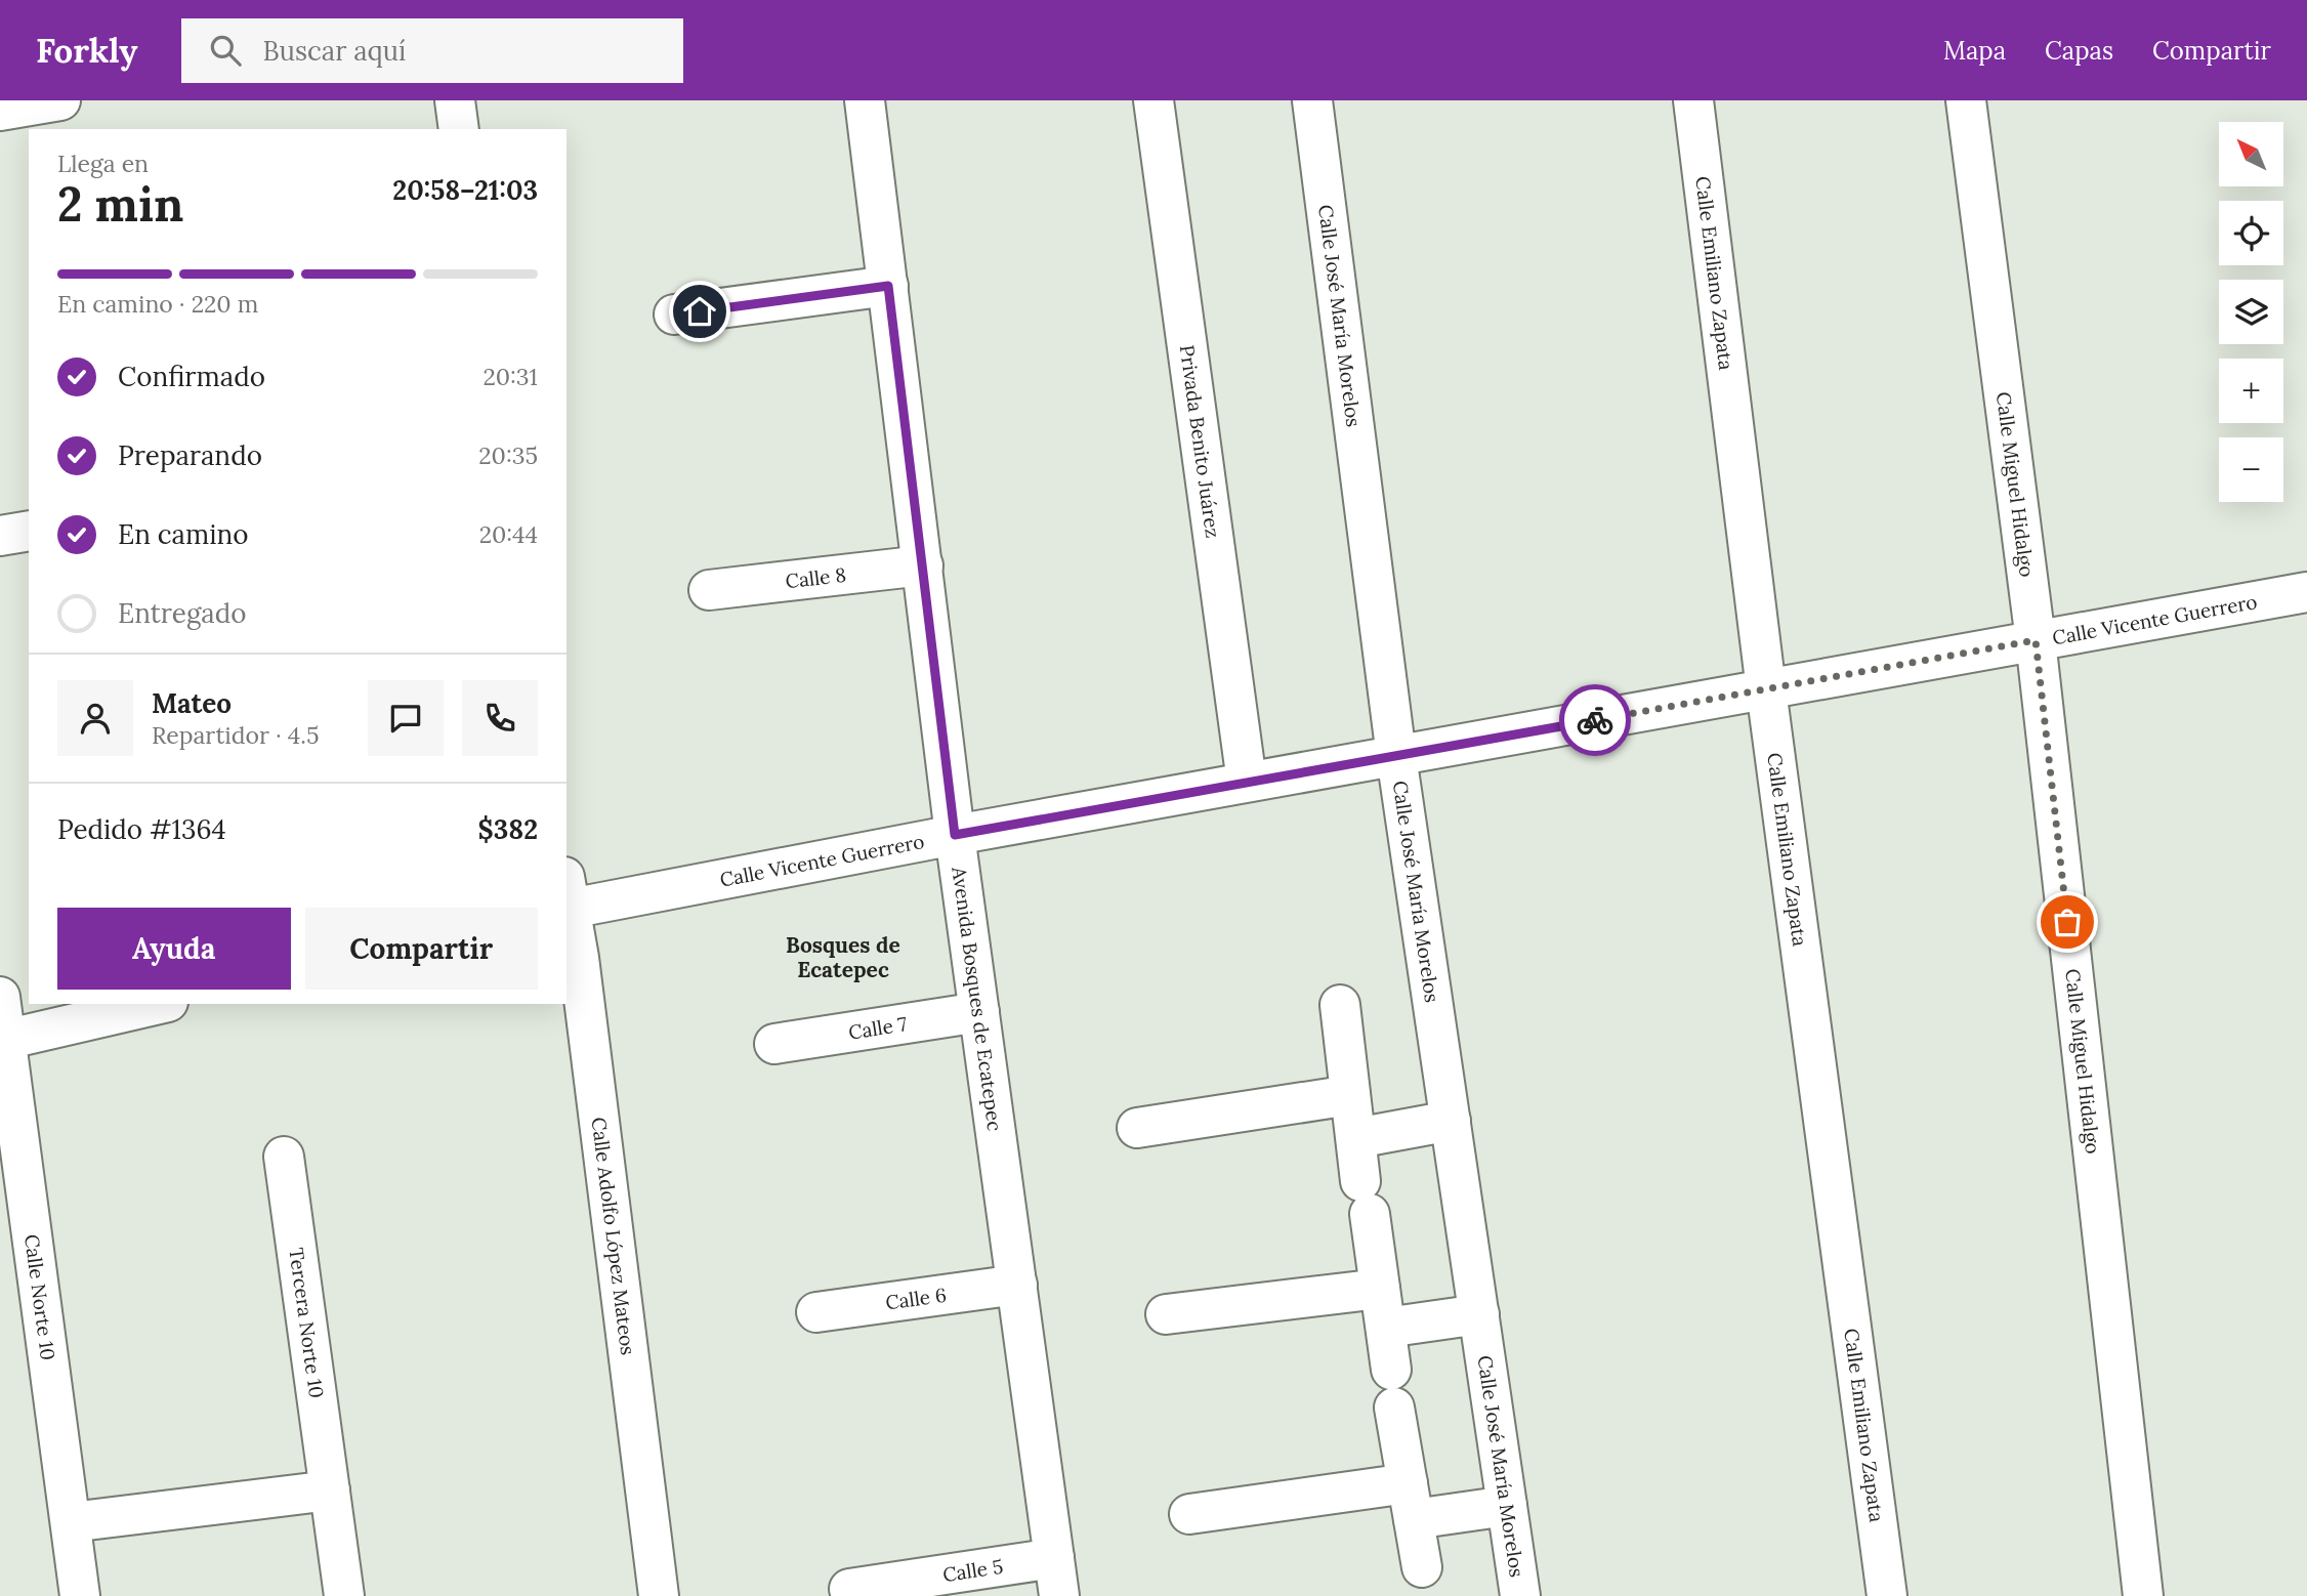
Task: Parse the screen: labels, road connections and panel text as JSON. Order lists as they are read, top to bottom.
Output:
{
  "streets": {
    "street": [
      "Calle Emiliano Zapata",
      "Calle José María Morelos",
      "Privada Benito Juárez",
      "Calle Miguel Hidalgo",
      "Calle 8",
      "Calle Vicente Guerrero",
      "Avenida Bosques de Ecatepec",
      "Calle 7",
      "Calle Adolfo López Mateos",
      "Calle Norte 10",
      "Calle 6",
      "Tercera Norte 10",
      "Calle 5"
    ]
  },
  "crossings": [
    ["Calle Emiliano Zapata", "Calle Vicente Guerrero"],
    ["Calle José María Morelos", "Calle Vicente Guerrero"],
    ["Privada Benito Juárez", "Calle Vicente Guerrero"],
    ["Calle Miguel Hidalgo", "Calle Vicente Guerrero"],
    ["Calle 8", "Avenida Bosques de Ecatepec"],
    ["Calle Vicente Guerrero", "Avenida Bosques de Ecatepec"],
    ["Calle Vicente Guerrero", "Calle Adolfo López Mateos"],
    ["Avenida Bosques de Ecatepec", "Calle 7"],
    ["Avenida Bosques de Ecatepec", "Calle 6"],
    ["Avenida Bosques de Ecatepec", "Calle 5"]
  ],
  "districts": ["Bosques de Ecatepec"],
  "north": "top left",
  "page": {
    "header": "Forkly",
    "search": "Buscar aquí",
    "nav": ["Mapa", "Capas", "Compartir"],
    "map_buttons": ["+", "−"],
    "heading": ["2 min", "Llega en", "20:58–21:03"],
    "panel": [
      "Mateo",
      "Repartidor · 4.5",
      "Pedido #1364",
      "$382"
    ],
    "bar": "En camino · 220 m",
    "list": [
      ["Confirmado", "20:31"],
      ["Preparando", "20:35"],
      ["En camino", "20:44"],
      "Entregado"
    ],
    "buttons": ["Ayuda", "Compartir"]
  }
}
